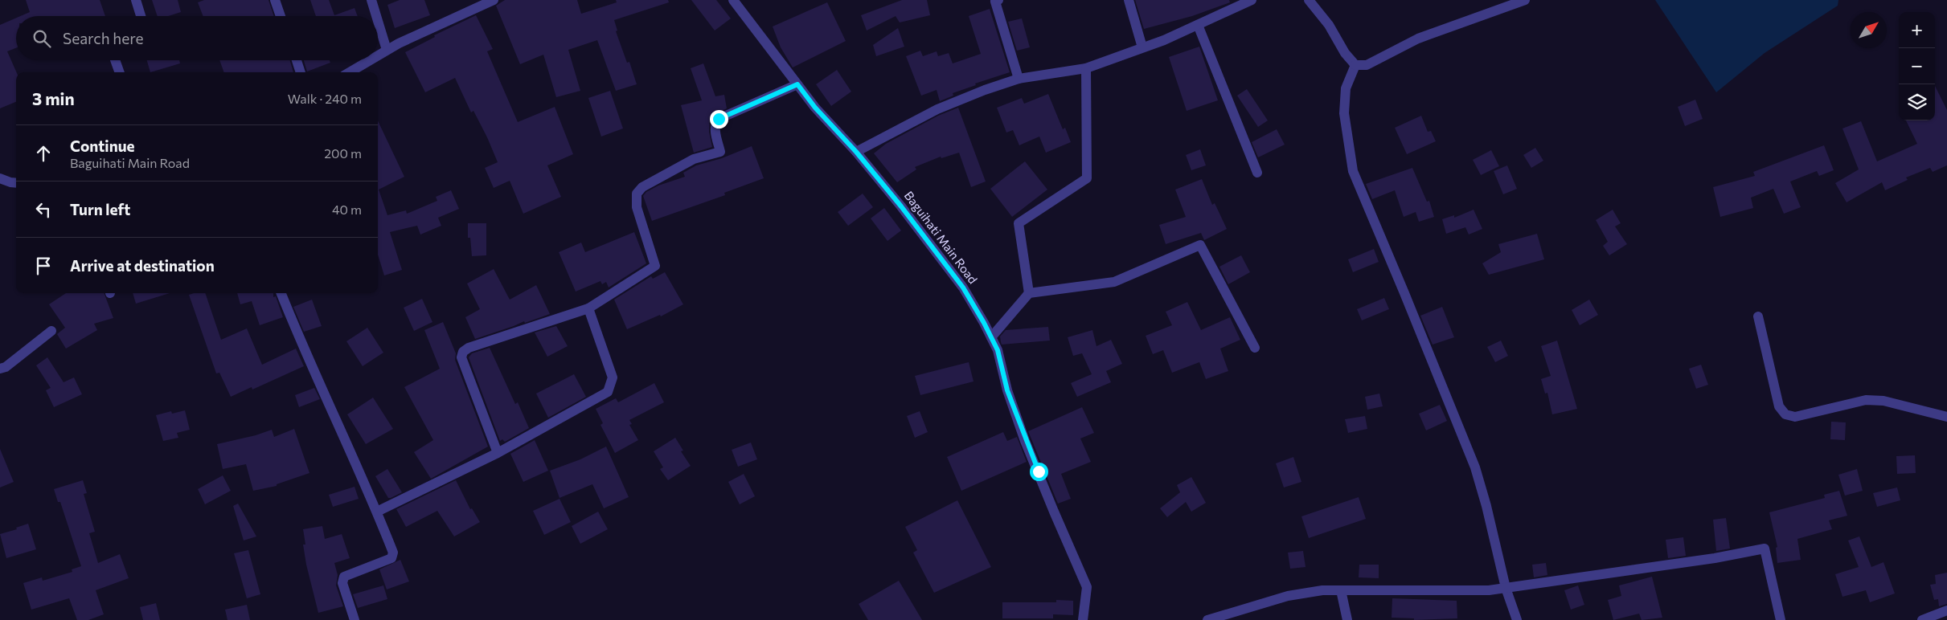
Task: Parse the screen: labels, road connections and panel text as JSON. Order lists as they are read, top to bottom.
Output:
{
  "streets": {
    "street": ["Baguihati Main Road"]
  },
  "north": "top right",
  "page": {
    "map_buttons": ["+", "−"],
    "search": "Search here",
    "heading": ["3 min", "Walk · 240 m"],
    "list": [
      ["Continue", "Baguihati Main Road", "200 m"],
      ["Turn left", "40 m"],
      "Arrive at destination"
    ]
  }
}
